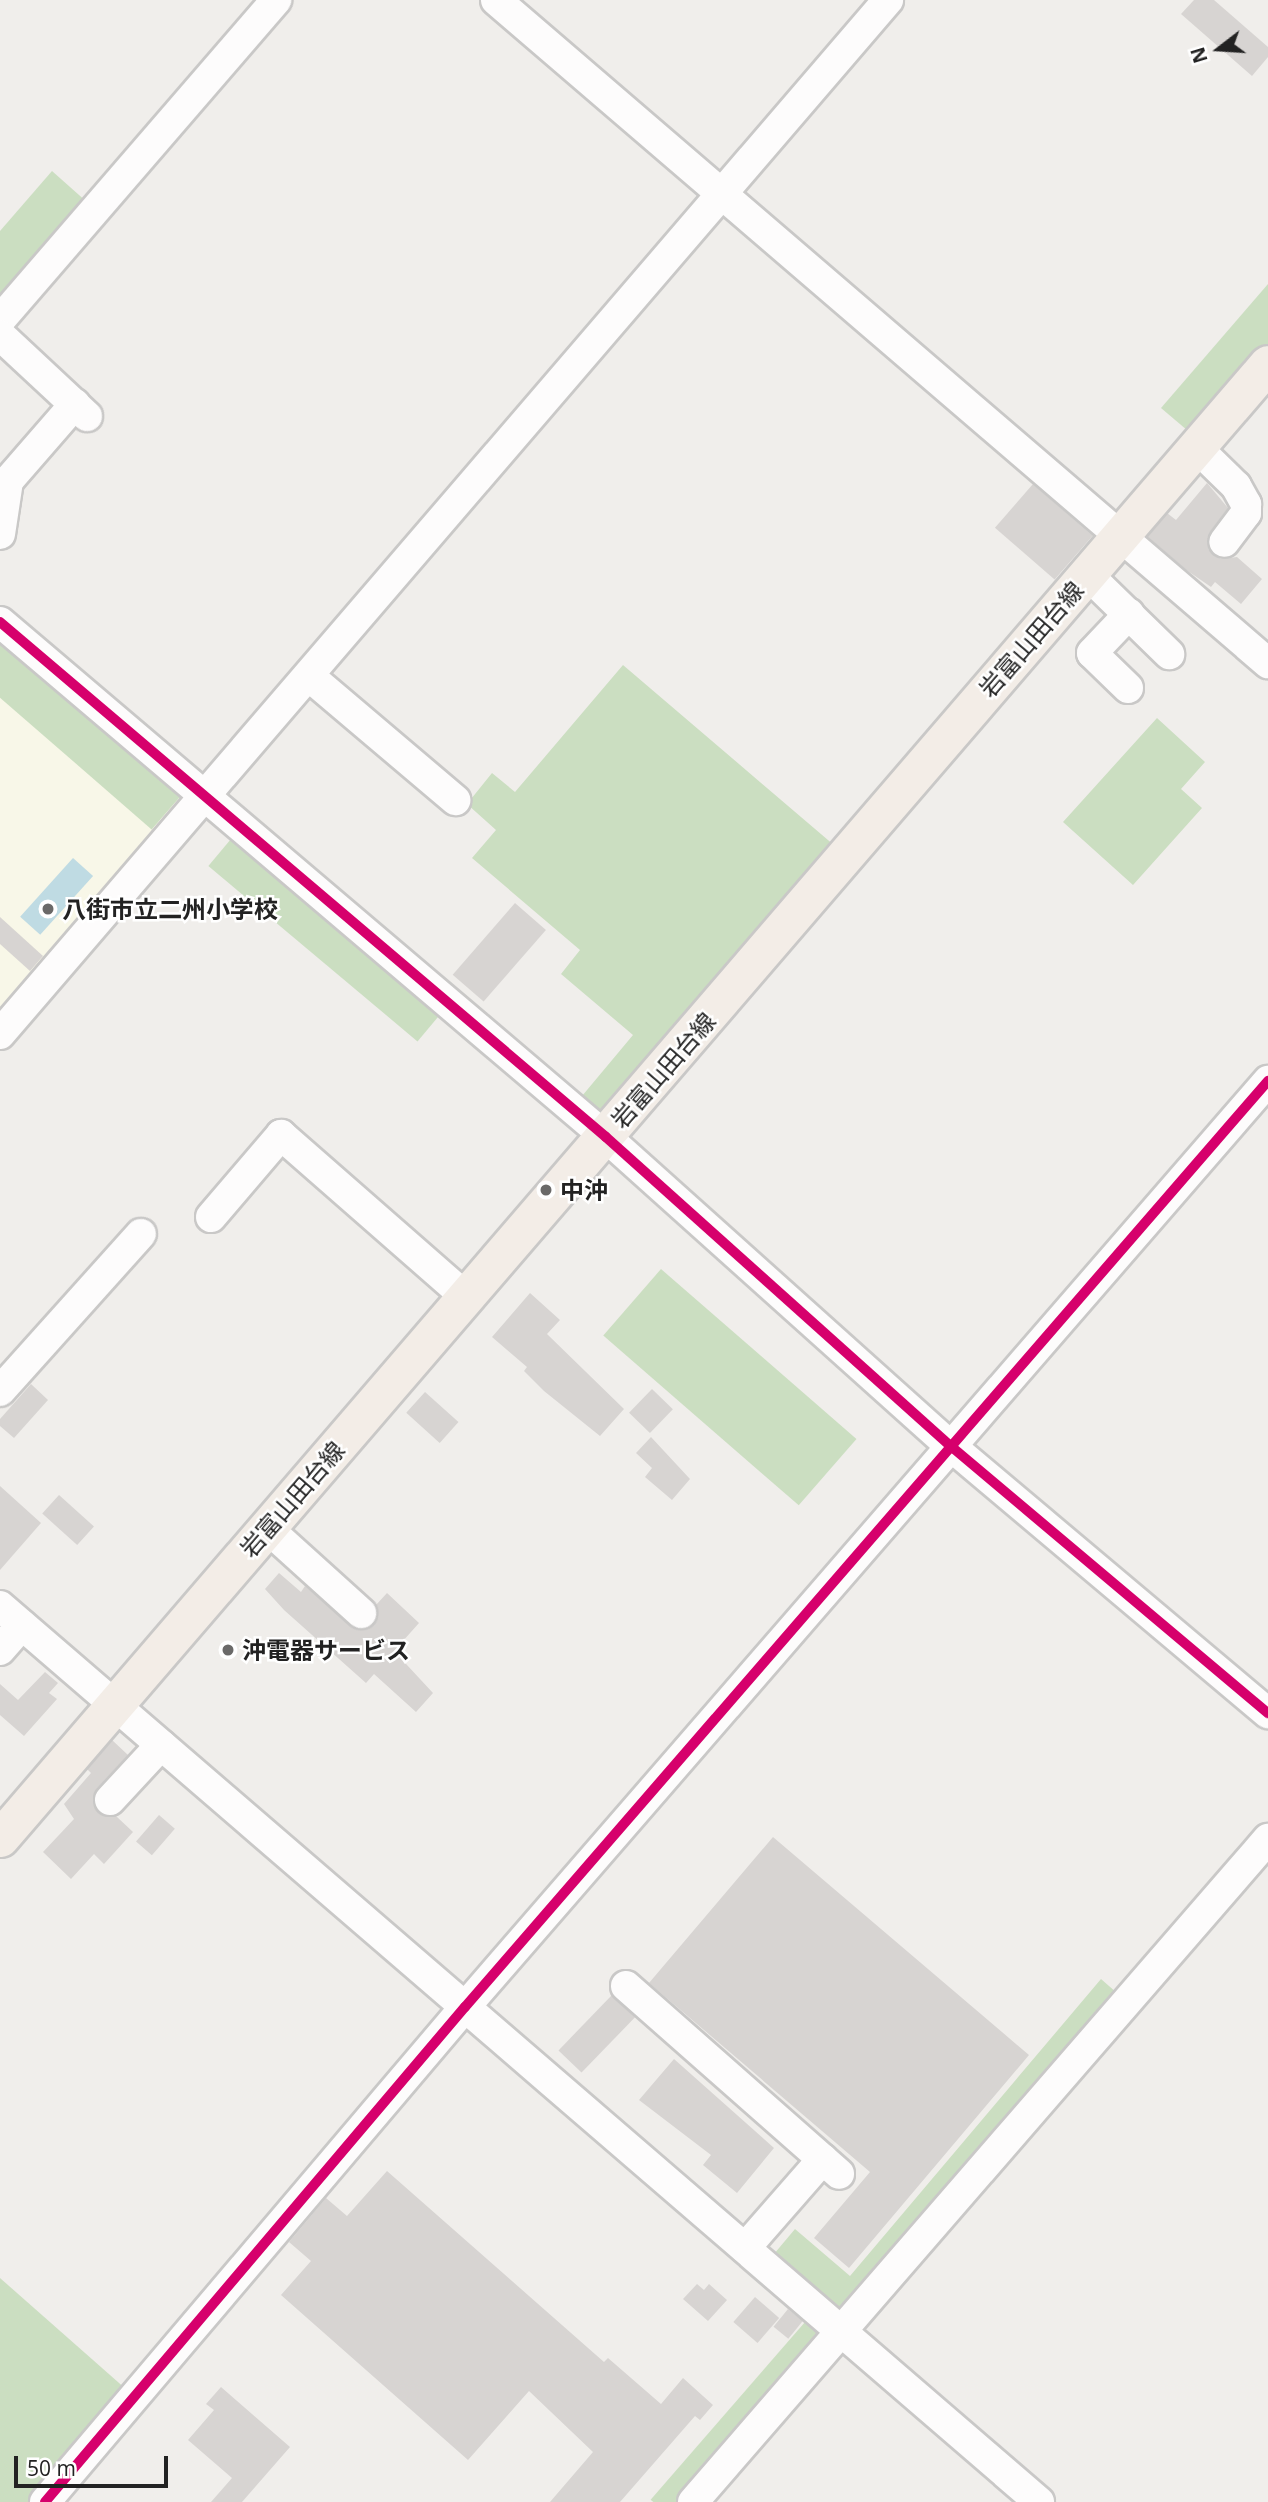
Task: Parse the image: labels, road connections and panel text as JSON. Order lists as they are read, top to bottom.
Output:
{
  "streets": {
    "main road": ["岩富山田台線"]
  },
  "places": ["八街市立二州小学校", "中沖", "沖電器サービス"],
  "scale_bar": "50 m",
  "north": "left"
}
